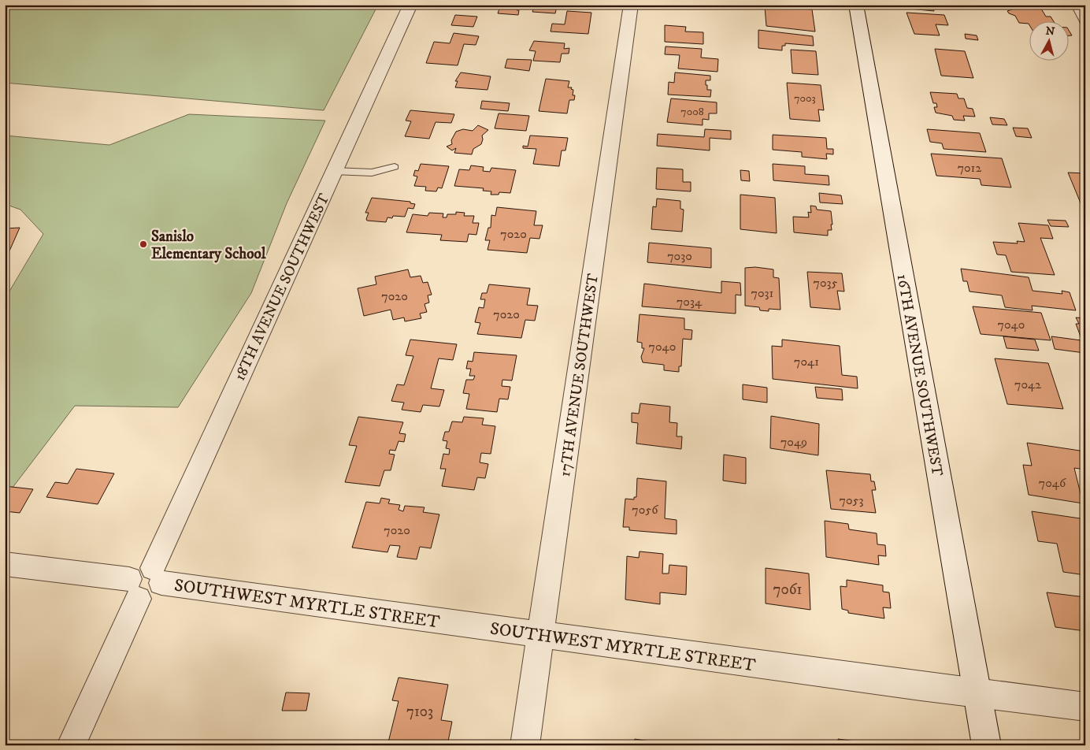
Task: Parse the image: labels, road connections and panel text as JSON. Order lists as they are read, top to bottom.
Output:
{
  "streets": {
    "street": [
      "18TH AVENUE SOUTHWEST",
      "17TH AVENUE SOUTHWEST",
      "16TH AVENUE SOUTHWEST",
      "SOUTHWEST MYRTLE STREET"
    ]
  },
  "crossings": [
    ["18TH AVENUE SOUTHWEST", "SOUTHWEST MYRTLE STREET"],
    ["17TH AVENUE SOUTHWEST", "SOUTHWEST MYRTLE STREET"],
    ["16TH AVENUE SOUTHWEST", "SOUTHWEST MYRTLE STREET"]
  ],
  "places": ["Sanislo Elementary School"],
  "house_numbers": [
    "7003",
    "7008",
    "7012",
    "7020",
    "7030",
    "7035",
    "7031",
    "7020",
    "7034",
    "7020",
    "7040",
    "7040",
    "7041",
    "7042",
    "7049",
    "7046",
    "7053",
    "7056",
    "7020",
    "7061",
    "7103"
  ],
  "north": "top"
}
